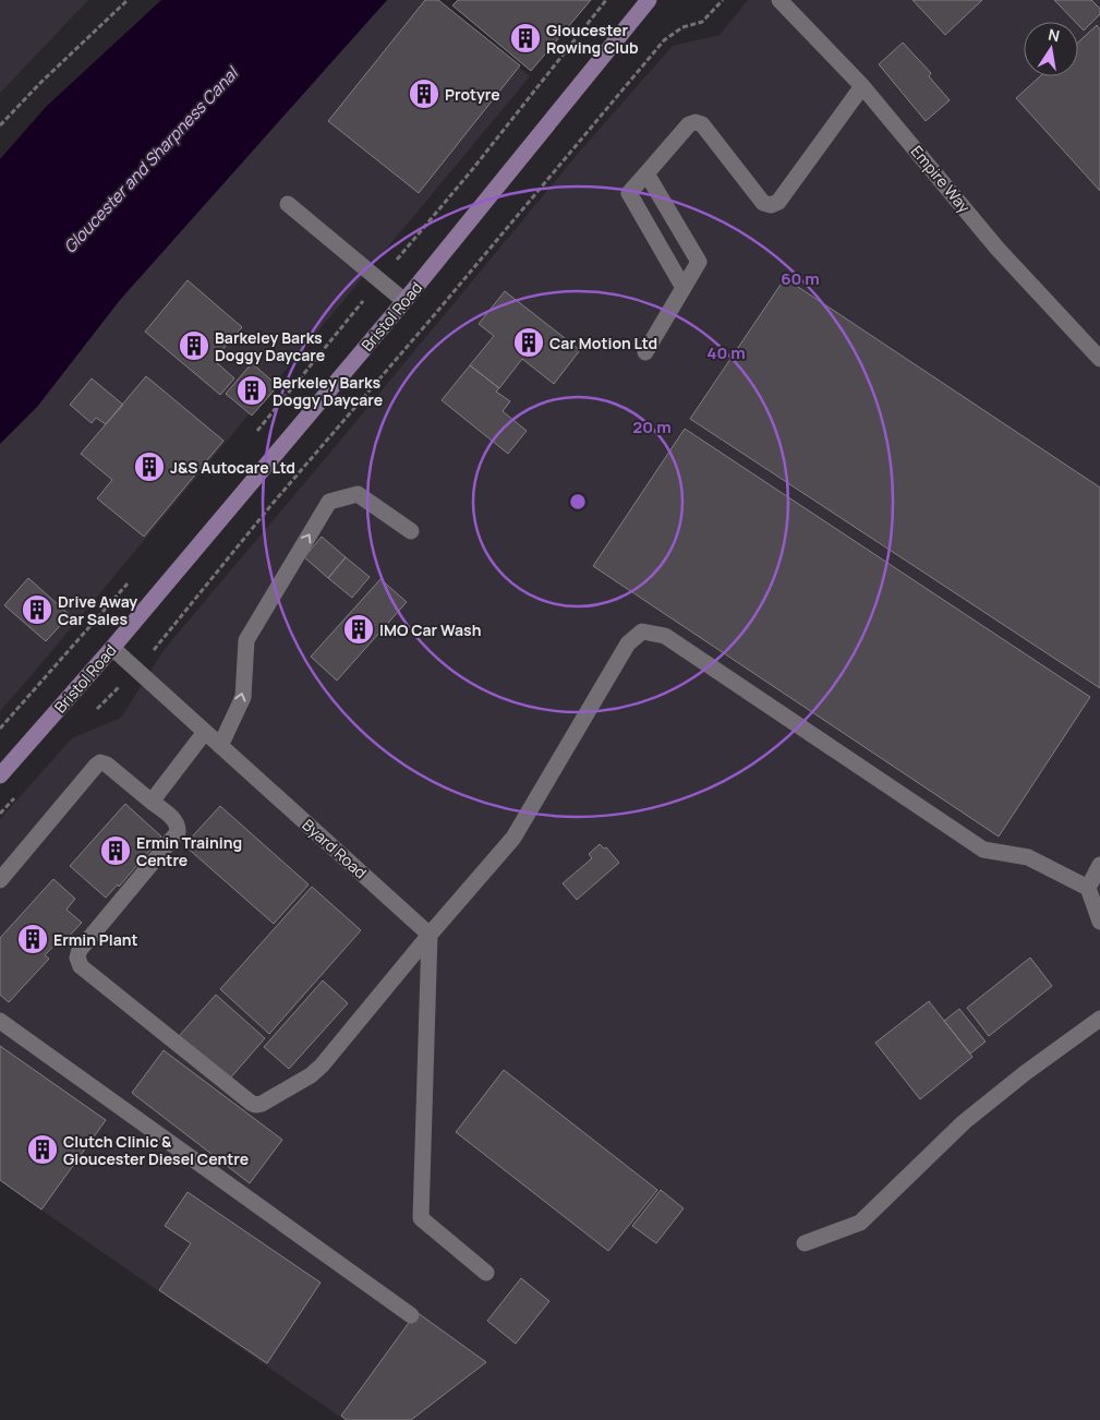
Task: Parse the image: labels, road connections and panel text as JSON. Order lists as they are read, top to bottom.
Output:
{
  "streets": {
    "street": ["Bristol Road"],
    "lane": ["Empire Way", "Byard Road"]
  },
  "crossings": [
    ["Bristol Road", "Byard Road"]
  ],
  "water": ["Gloucester and Sharpness Canal"],
  "places": {
    "building": [
      "Gloucester Rowing Club",
      "Protyre",
      "Car Motion Ltd",
      "Barkeley Barks Doggy Daycare",
      "Berkeley Barks Doggy Daycare",
      "J&S Autocare Ltd",
      "Drive Away Car Sales",
      "IMO Car Wash",
      "Ermin Training Centre",
      "Ermin Plant",
      "Clutch Clinic & Gloucester Diesel Centre"
    ]
  },
  "north": "top",
  "rings": ["60 m", "40 m", "20 m"]
}
